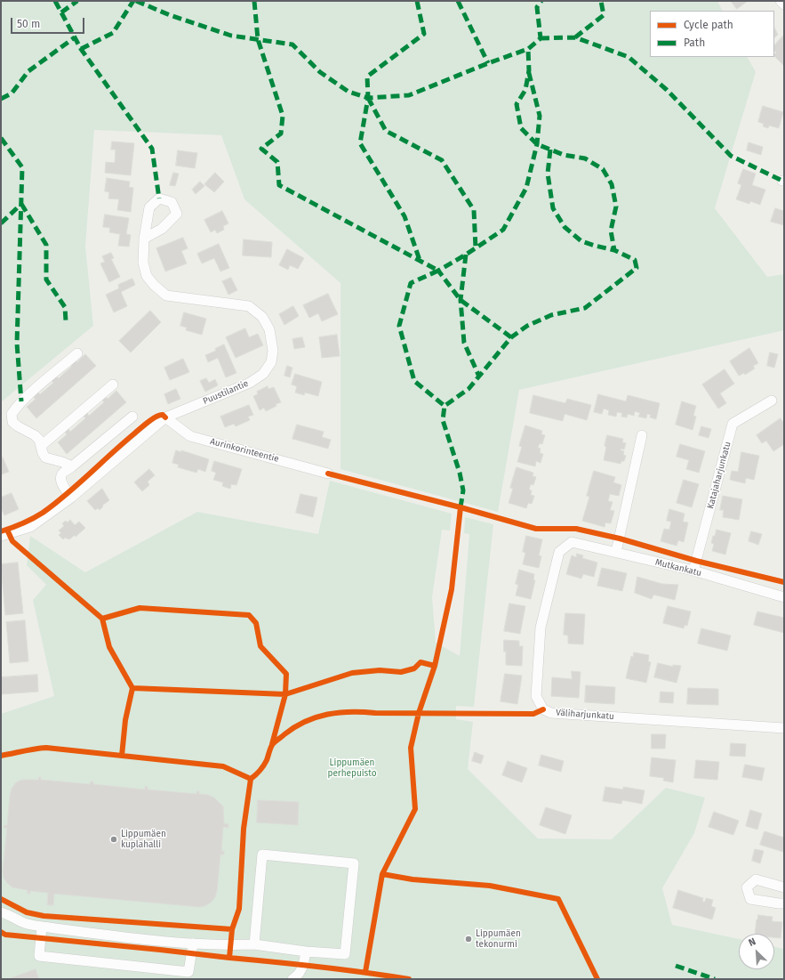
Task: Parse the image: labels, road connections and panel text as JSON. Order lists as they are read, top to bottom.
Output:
{
  "streets": {
    "street": [
      "Puustilantie",
      "Aurinkorinteentie",
      "Katajaharjunkatu",
      "Mutkankatu",
      "Väliharjunkatu"
    ]
  },
  "crossings": [
    ["Puustilantie", "Aurinkorinteentie"],
    ["Katajaharjunkatu", "Mutkankatu"],
    ["Mutkankatu", "Väliharjunkatu"]
  ],
  "parks": ["Lippumäen perhepuisto"],
  "places": ["Lippumäen kuplahalli", "Lippumäen tekonurmi"],
  "legend": ["Cycle path", "Path"],
  "scale_bar": "50 m",
  "north": "top left"
}
